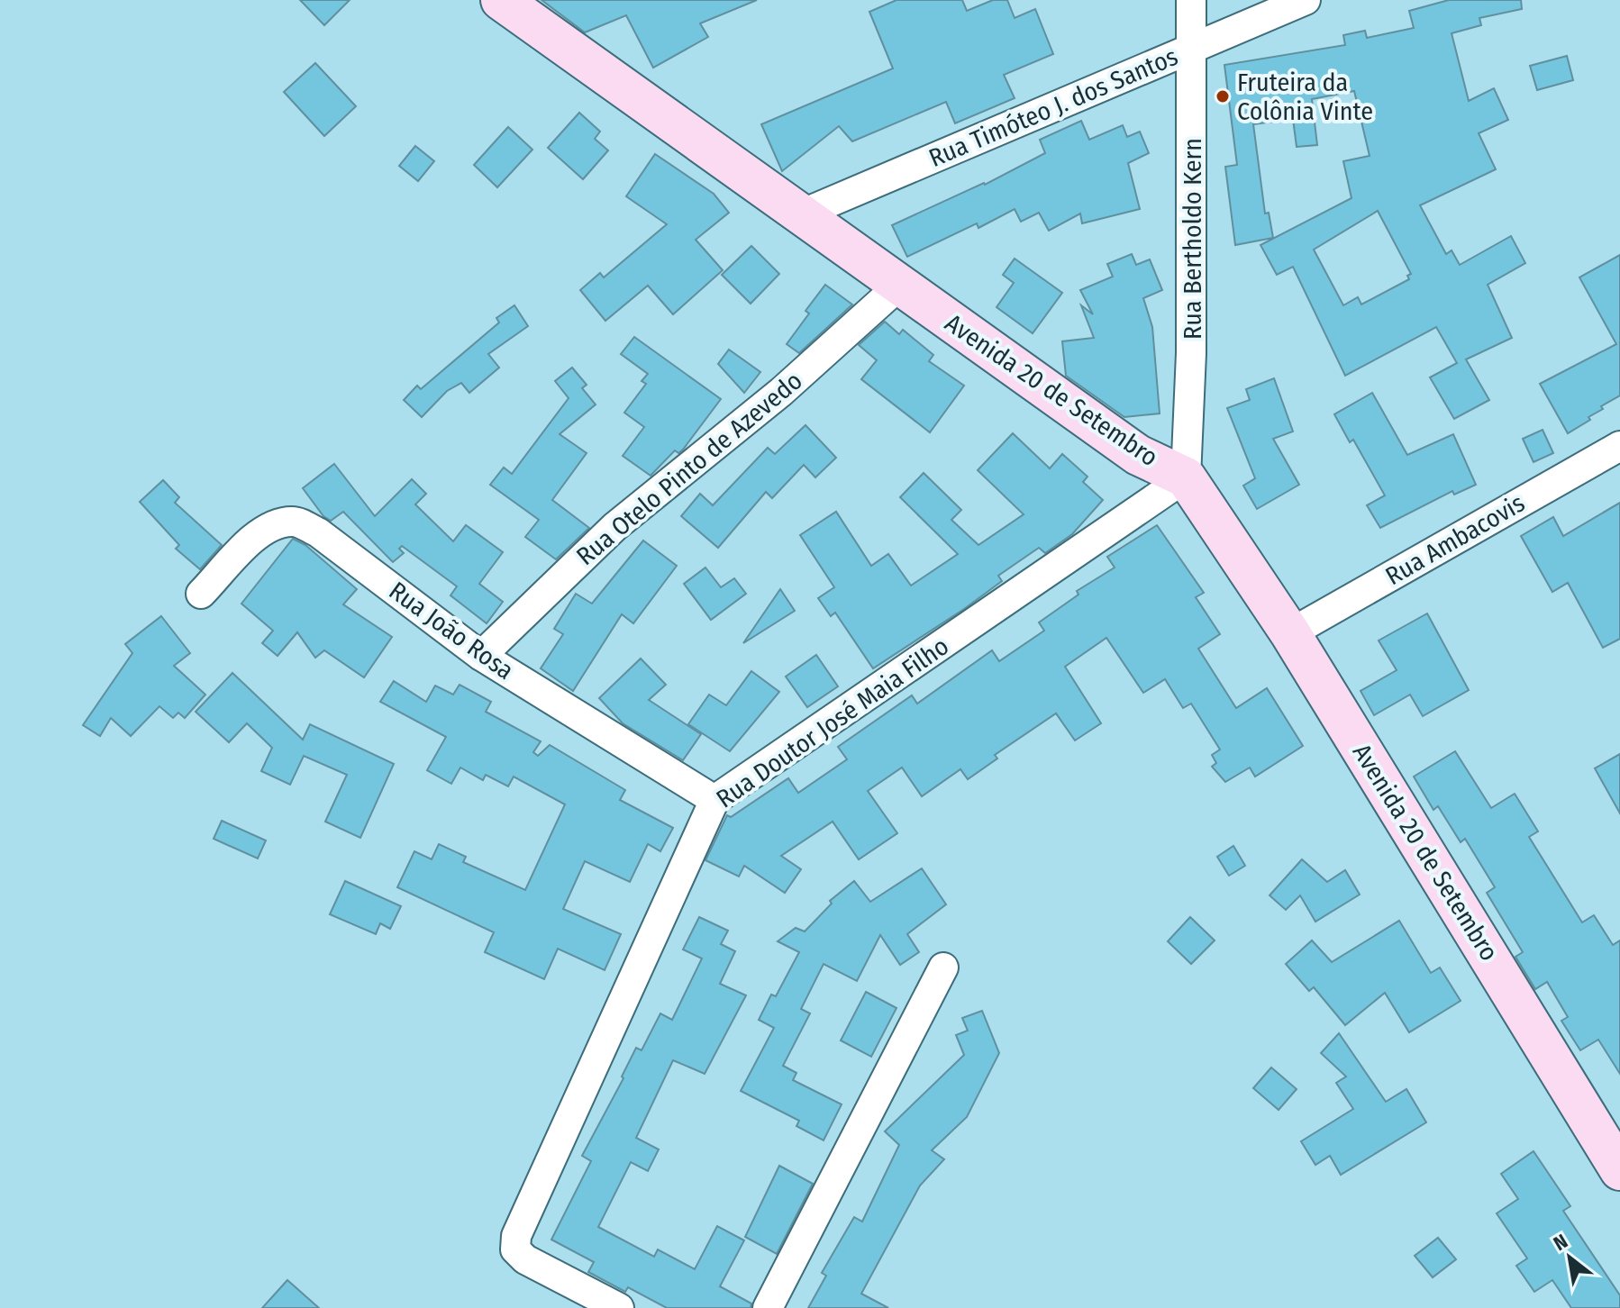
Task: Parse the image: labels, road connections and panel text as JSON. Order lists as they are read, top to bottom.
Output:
{
  "streets": {
    "street": [
      "Rua Timóteo J. dos Santos",
      "Rua Bertholdo Kern",
      "Avenida 20 de Setembro",
      "Rua Otelo Pinto de Azevedo",
      "Rua Ambacovis",
      "Rua João Rosa",
      "Rua Doutor José Maia Filho"
    ]
  },
  "crossings": [
    ["Rua Timóteo J. dos Santos", "Rua Bertholdo Kern"],
    ["Rua Timóteo J. dos Santos", "Avenida 20 de Setembro"],
    ["Rua Bertholdo Kern", "Avenida 20 de Setembro"],
    ["Rua Bertholdo Kern", "Rua Doutor José Maia Filho"],
    ["Avenida 20 de Setembro", "Rua Otelo Pinto de Azevedo"],
    ["Avenida 20 de Setembro", "Rua Ambacovis"],
    ["Avenida 20 de Setembro", "Rua Doutor José Maia Filho"],
    ["Rua Otelo Pinto de Azevedo", "Rua João Rosa"],
    ["Rua João Rosa", "Rua Doutor José Maia Filho"]
  ],
  "places": ["Fruteira da Colônia Vinte"],
  "north": "top left"
}
